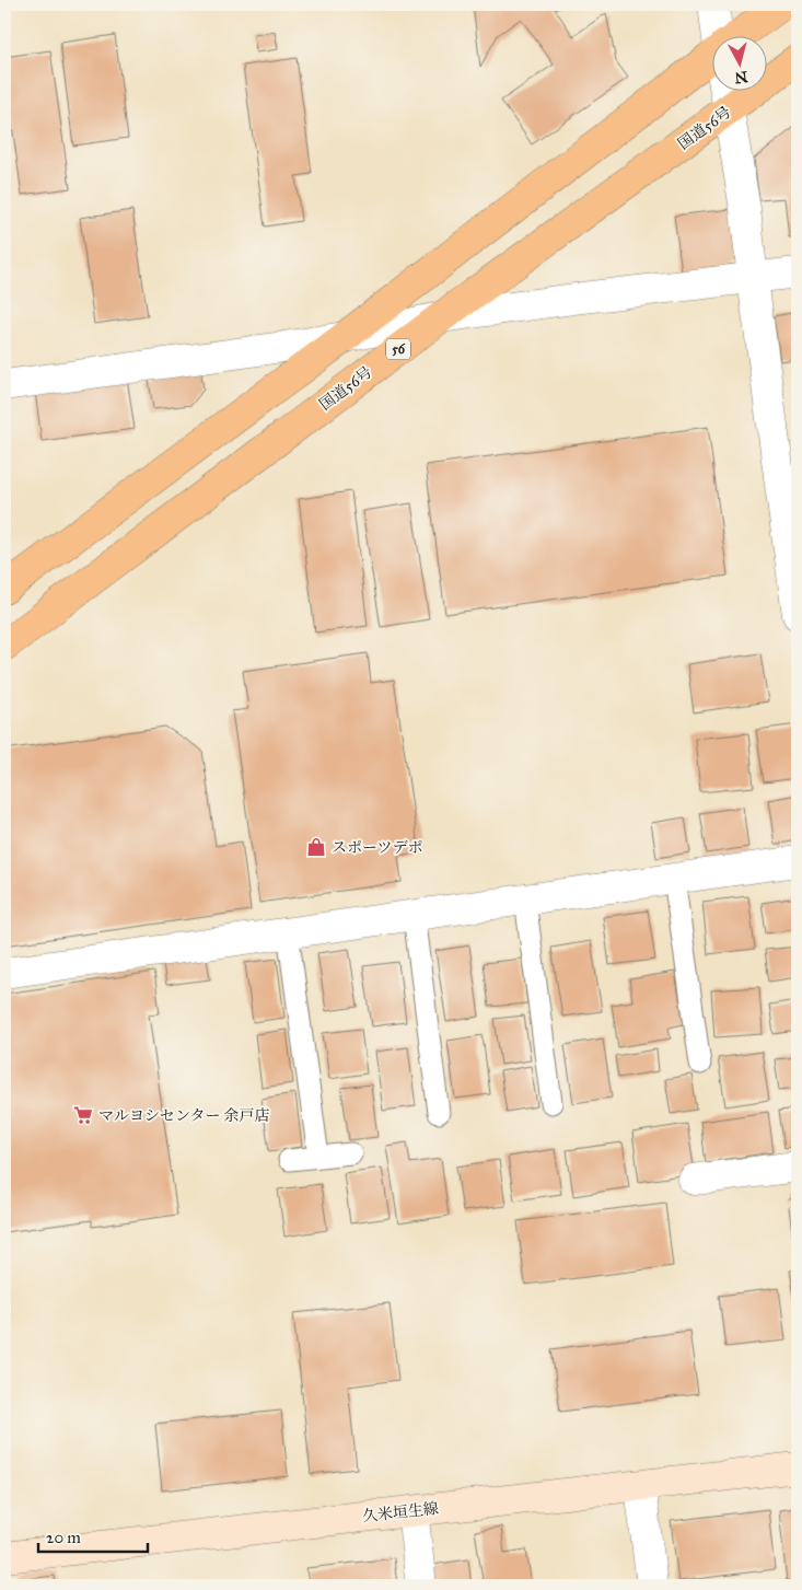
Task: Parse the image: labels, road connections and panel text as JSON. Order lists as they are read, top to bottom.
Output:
{
  "streets": {
    "highway": ["国道56号", "56"],
    "main road": ["久米垣生線"]
  },
  "places": {
    "shop": ["スポーツデポ"],
    "supermarket": ["マルヨシセンター 余戸店"]
  },
  "scale_bar": "20 m",
  "north": "bottom"
}
